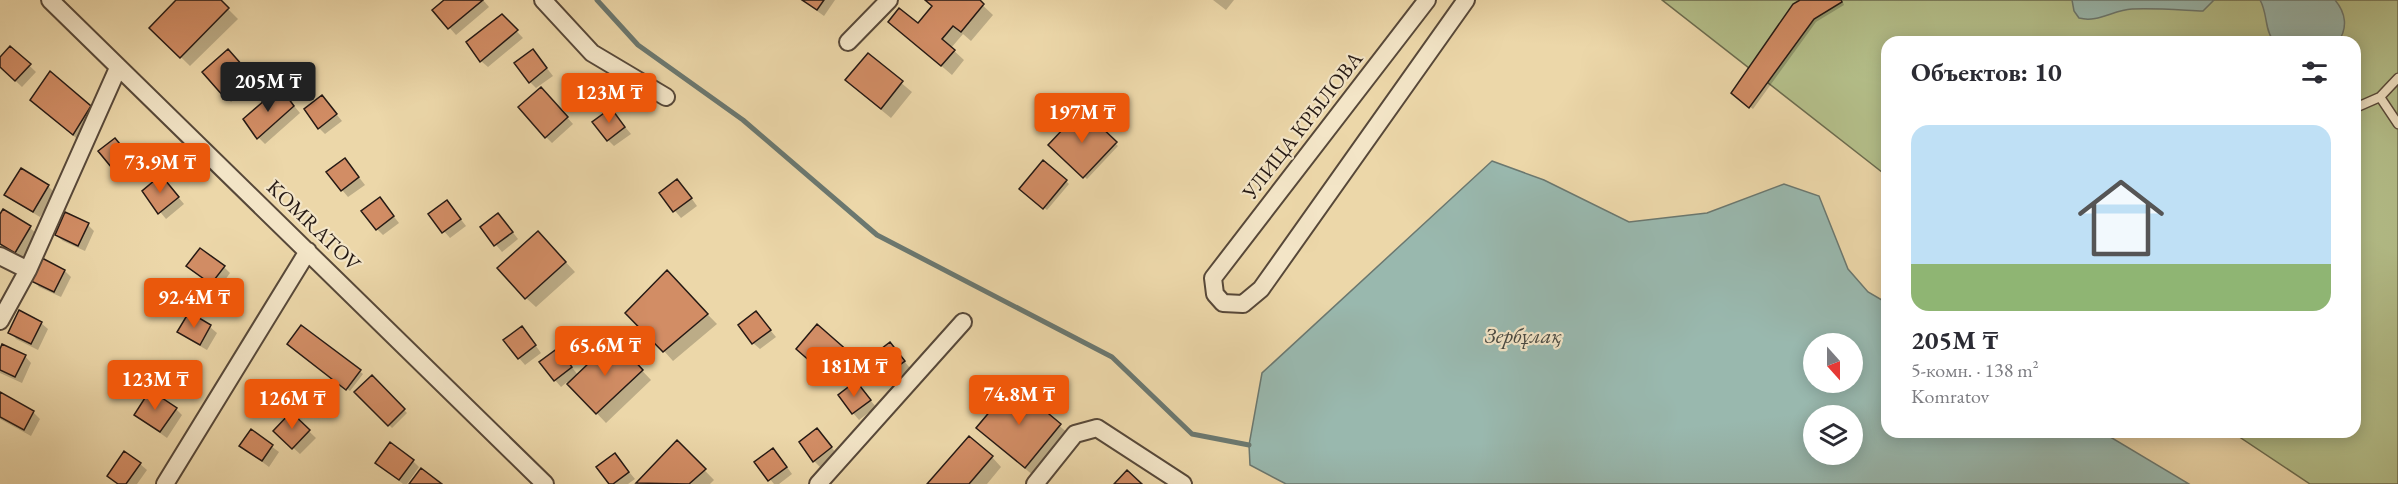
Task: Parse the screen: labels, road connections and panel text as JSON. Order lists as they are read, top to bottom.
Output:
{
  "streets": {
    "street": ["УЛИЦА КРЫЛОВА", "KOMRATOV"]
  },
  "water": ["Зербұлақ"],
  "north": "bottom",
  "page": {
    "heading": "Объектов: 10",
    "price": [
      "205M ₸",
      "123M ₸",
      "197M ₸",
      "73.9M ₸",
      "92.4M ₸",
      "65.6M ₸",
      "181M ₸",
      "123M ₸",
      "74.8M ₸",
      "126M ₸"
    ],
    "list": [
      {
        "name": "205M ₸",
        "note": "5-комн. · 138 m² · Komratov"
      }
    ]
  }
}
